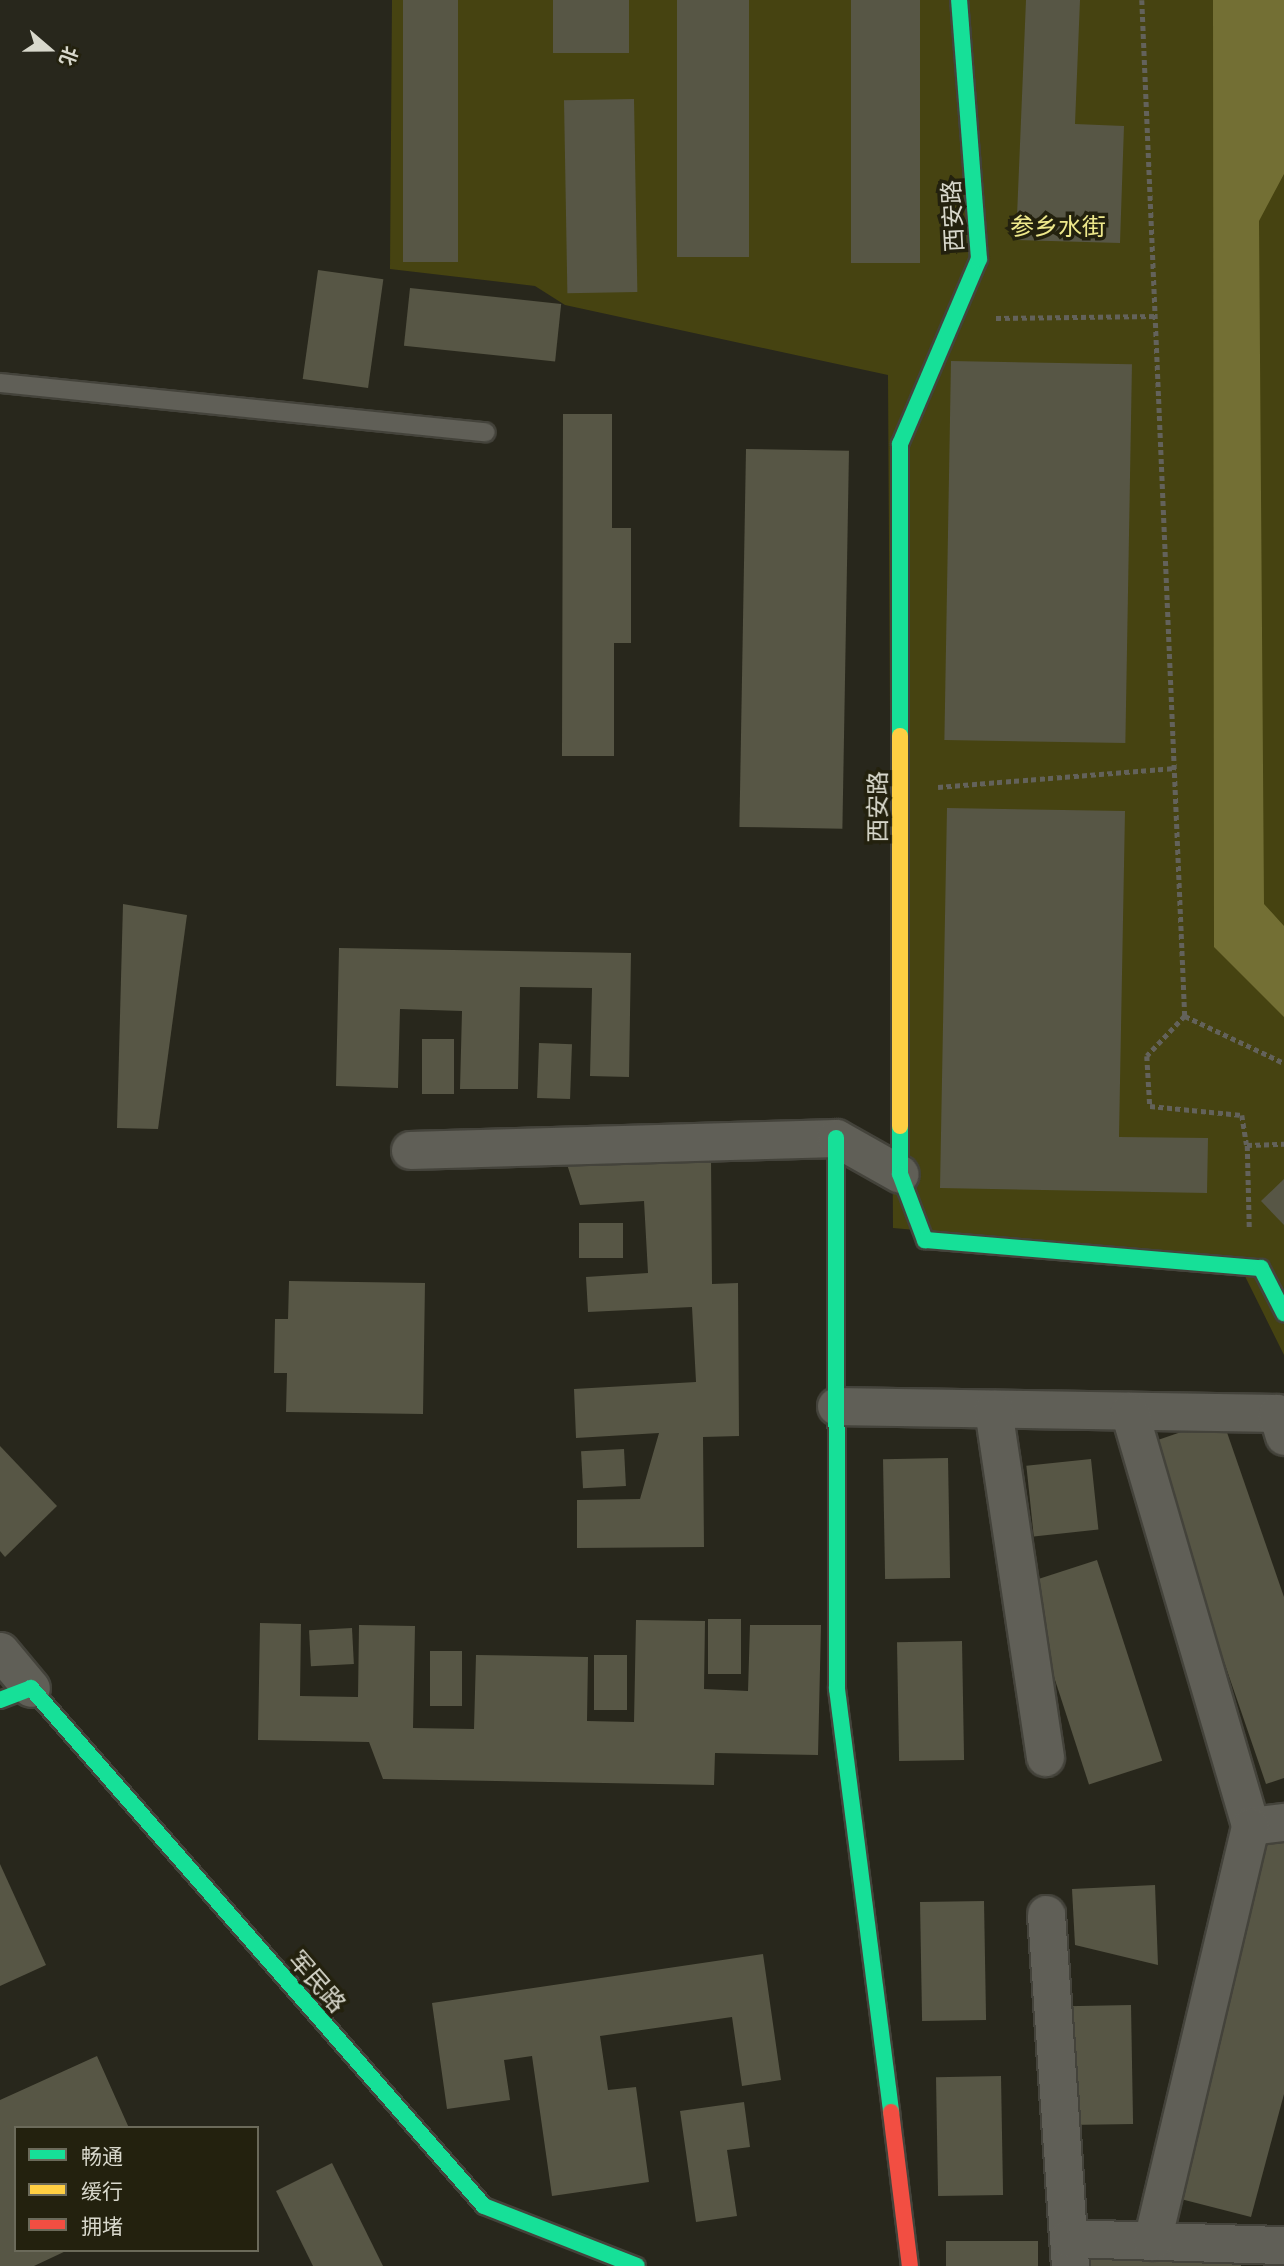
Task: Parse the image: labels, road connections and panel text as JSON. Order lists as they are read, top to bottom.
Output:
{
  "streets": {
    "street": ["西安路", "军民路"]
  },
  "parks": ["参乡水街"],
  "legend": ["畅通", "缓行", "拥堵"],
  "north": "right"
}
